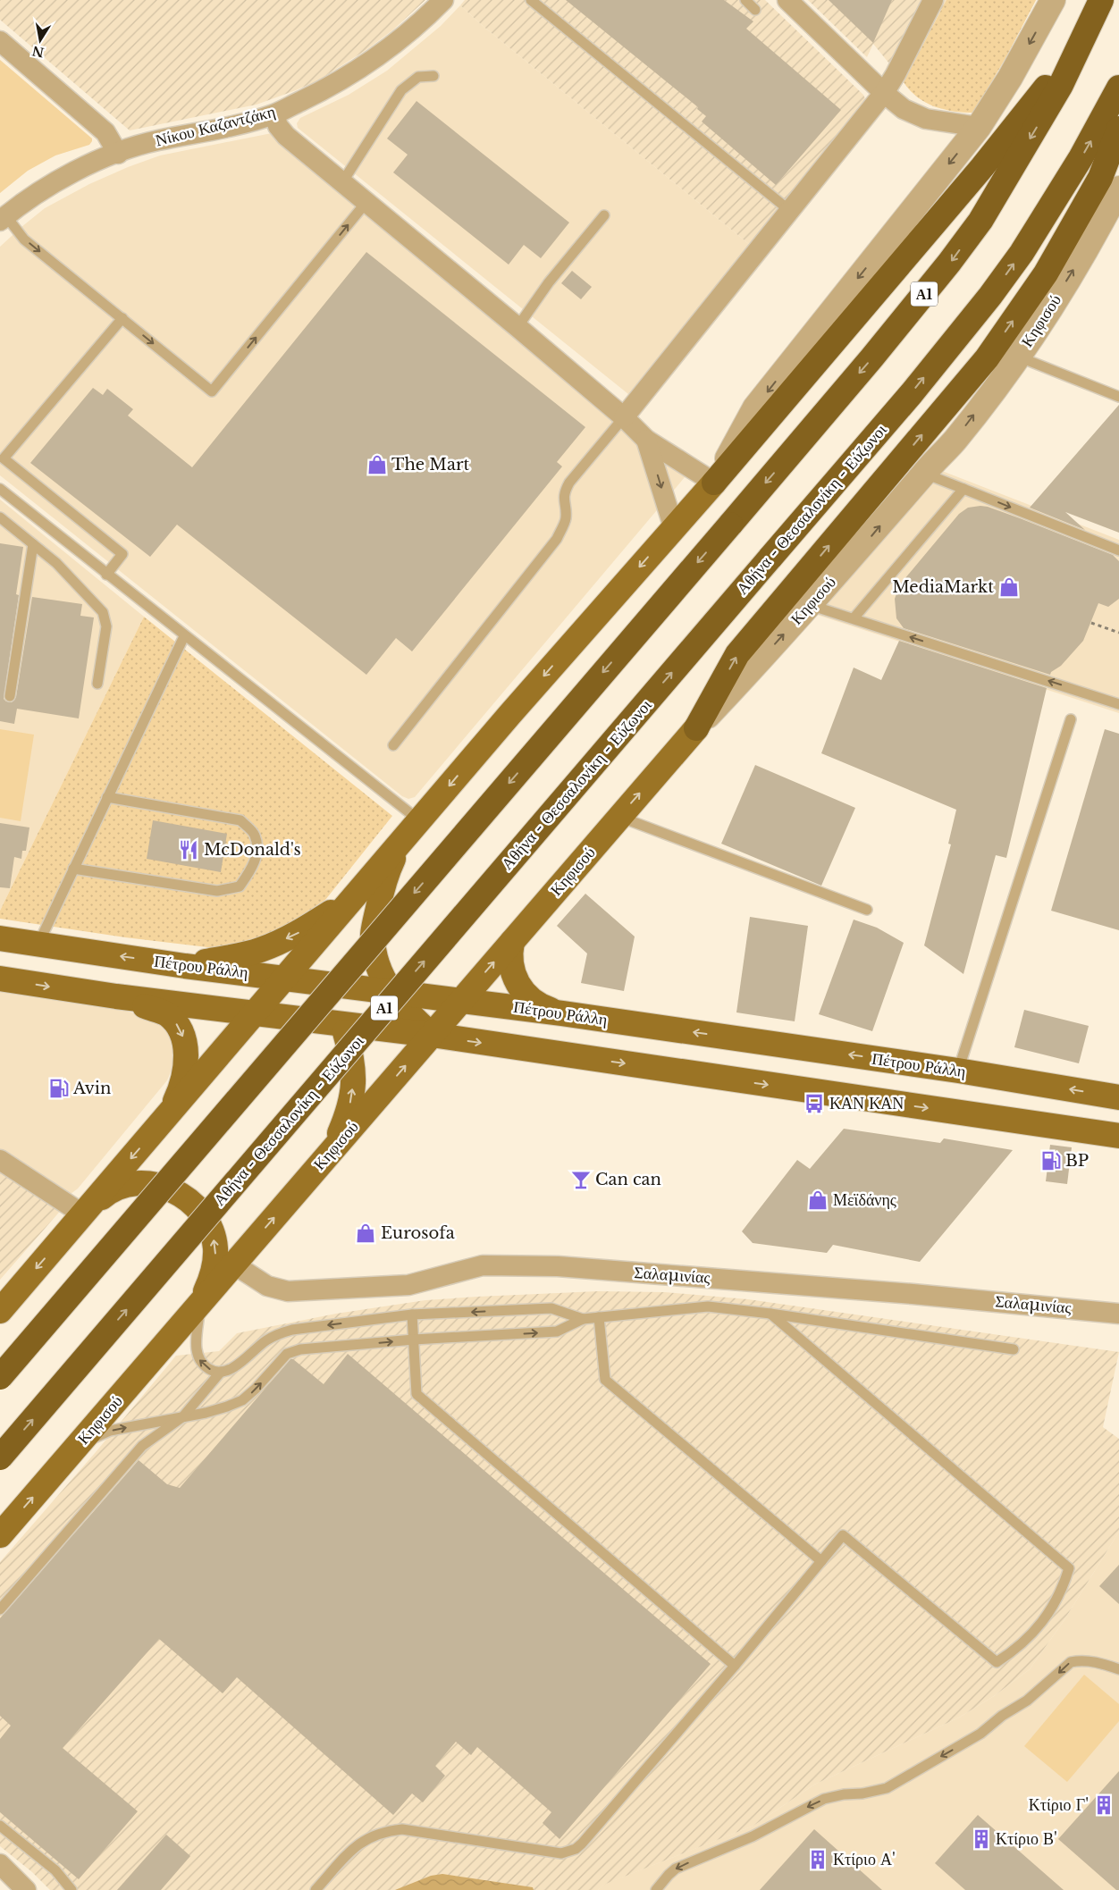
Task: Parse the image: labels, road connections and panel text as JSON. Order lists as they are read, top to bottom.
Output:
{
  "streets": {
    "highway": ["Α1", "Αθήνα - Θεσσαλονίκη - Εύζωνοι"],
    "main road": ["Κηφισού", "Πέτρου Ράλλη"],
    "street": ["Νίκου Καζαντζάκη", "Σαλαμινίας"]
  },
  "crossings": [
    ["Κηφισού", "Πέτρου Ράλλη"],
    ["Κηφισού", "Σαλαμινίας"]
  ],
  "places": {
    "shop": [
      "The Mart",
      "MediaMarkt",
      "Μεϊδάνης",
      "Eurosofa"
    ],
    "restaurant": ["McDonald's"],
    "fuel station": ["Avin", "BP"],
    "bus stop": ["ΚΑΝ ΚΑΝ"],
    "bar": ["Can can"],
    "building": ["Κτίριο Γ'", "Κτίριο Β'", "Κτίριο Α'"]
  },
  "north": "bottom"
}
